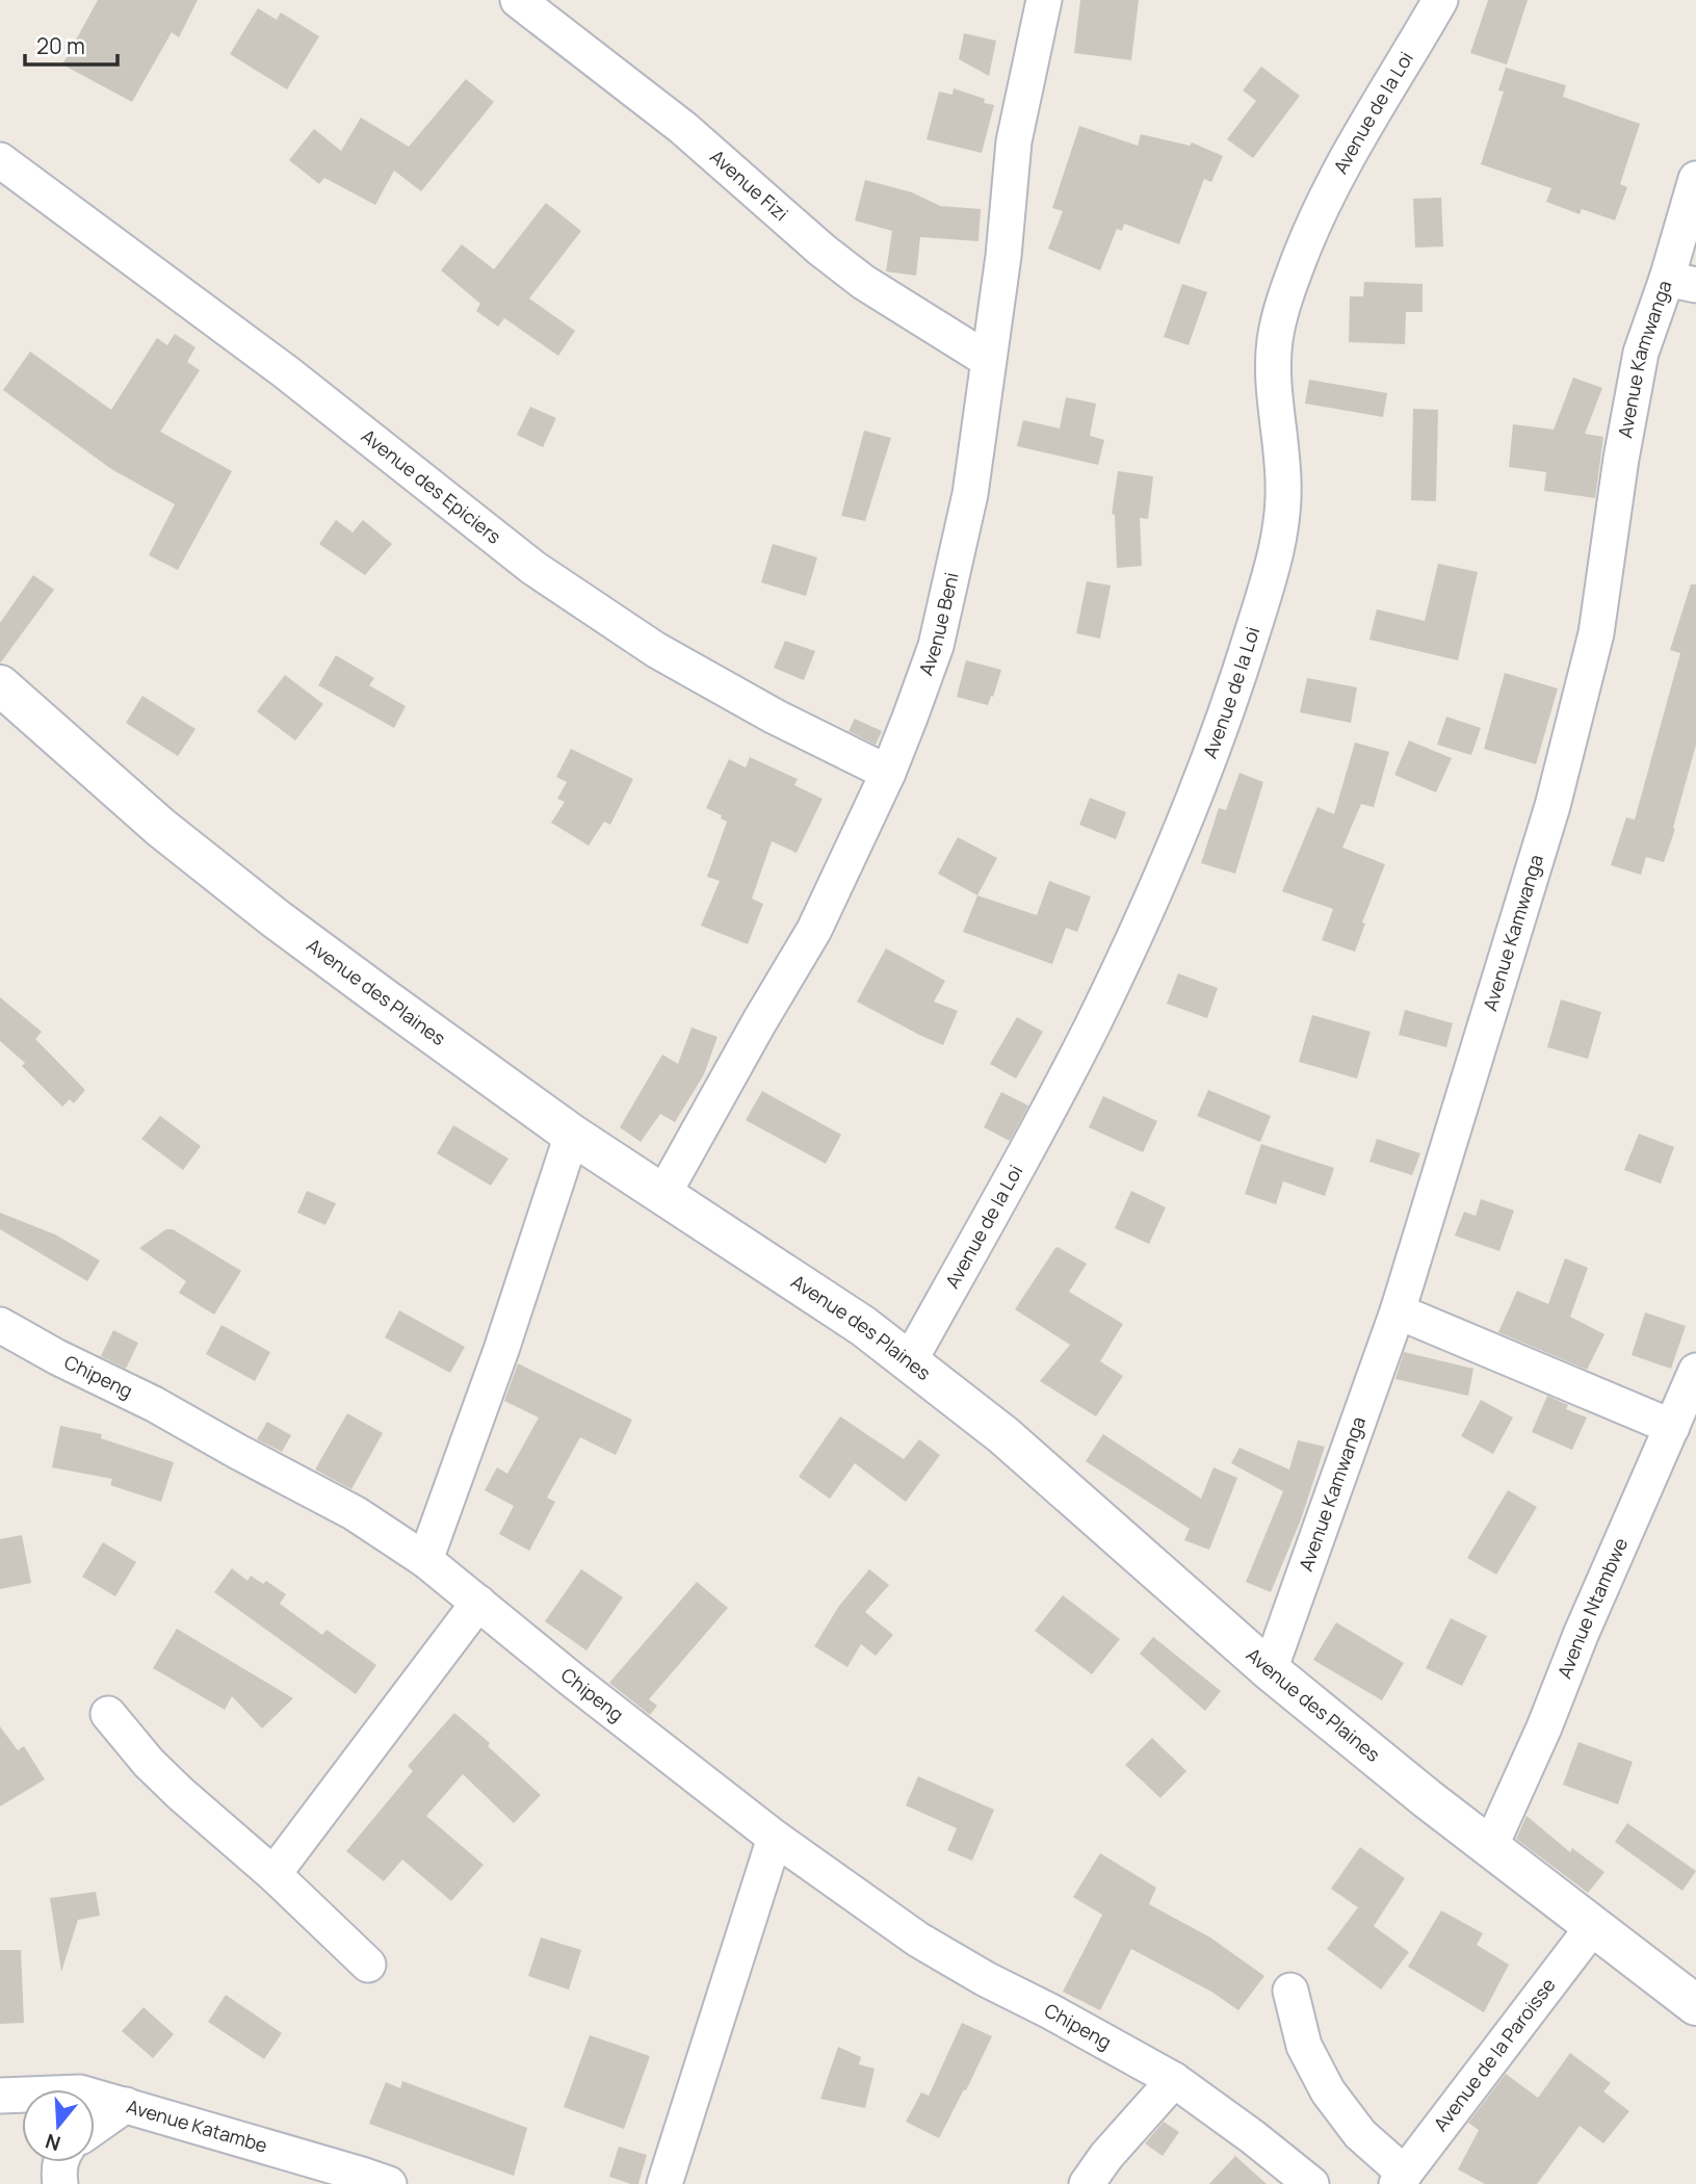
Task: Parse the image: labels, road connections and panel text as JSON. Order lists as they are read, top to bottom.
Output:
{
  "streets": {
    "street": [
      "Avenue de la Loi",
      "Avenue Fizi",
      "Avenue Kamwanga",
      "Avenue des Epiciers",
      "Avenue Beni",
      "Avenue des Plaines",
      "Chipeng",
      "Avenue Ntambwe",
      "Avenue de la Paroisse",
      "Avenue Katambe"
    ]
  },
  "crossings": [
    ["Avenue de la Loi", "Avenue des Plaines"],
    ["Avenue Fizi", "Avenue Beni"],
    ["Avenue Kamwanga", "Avenue des Plaines"],
    ["Avenue des Epiciers", "Avenue Beni"],
    ["Avenue Beni", "Avenue des Plaines"],
    ["Avenue des Plaines", "Avenue Ntambwe"],
    ["Avenue des Plaines", "Avenue de la Paroisse"]
  ],
  "scale_bar": "20 m",
  "north": "bottom"
}
